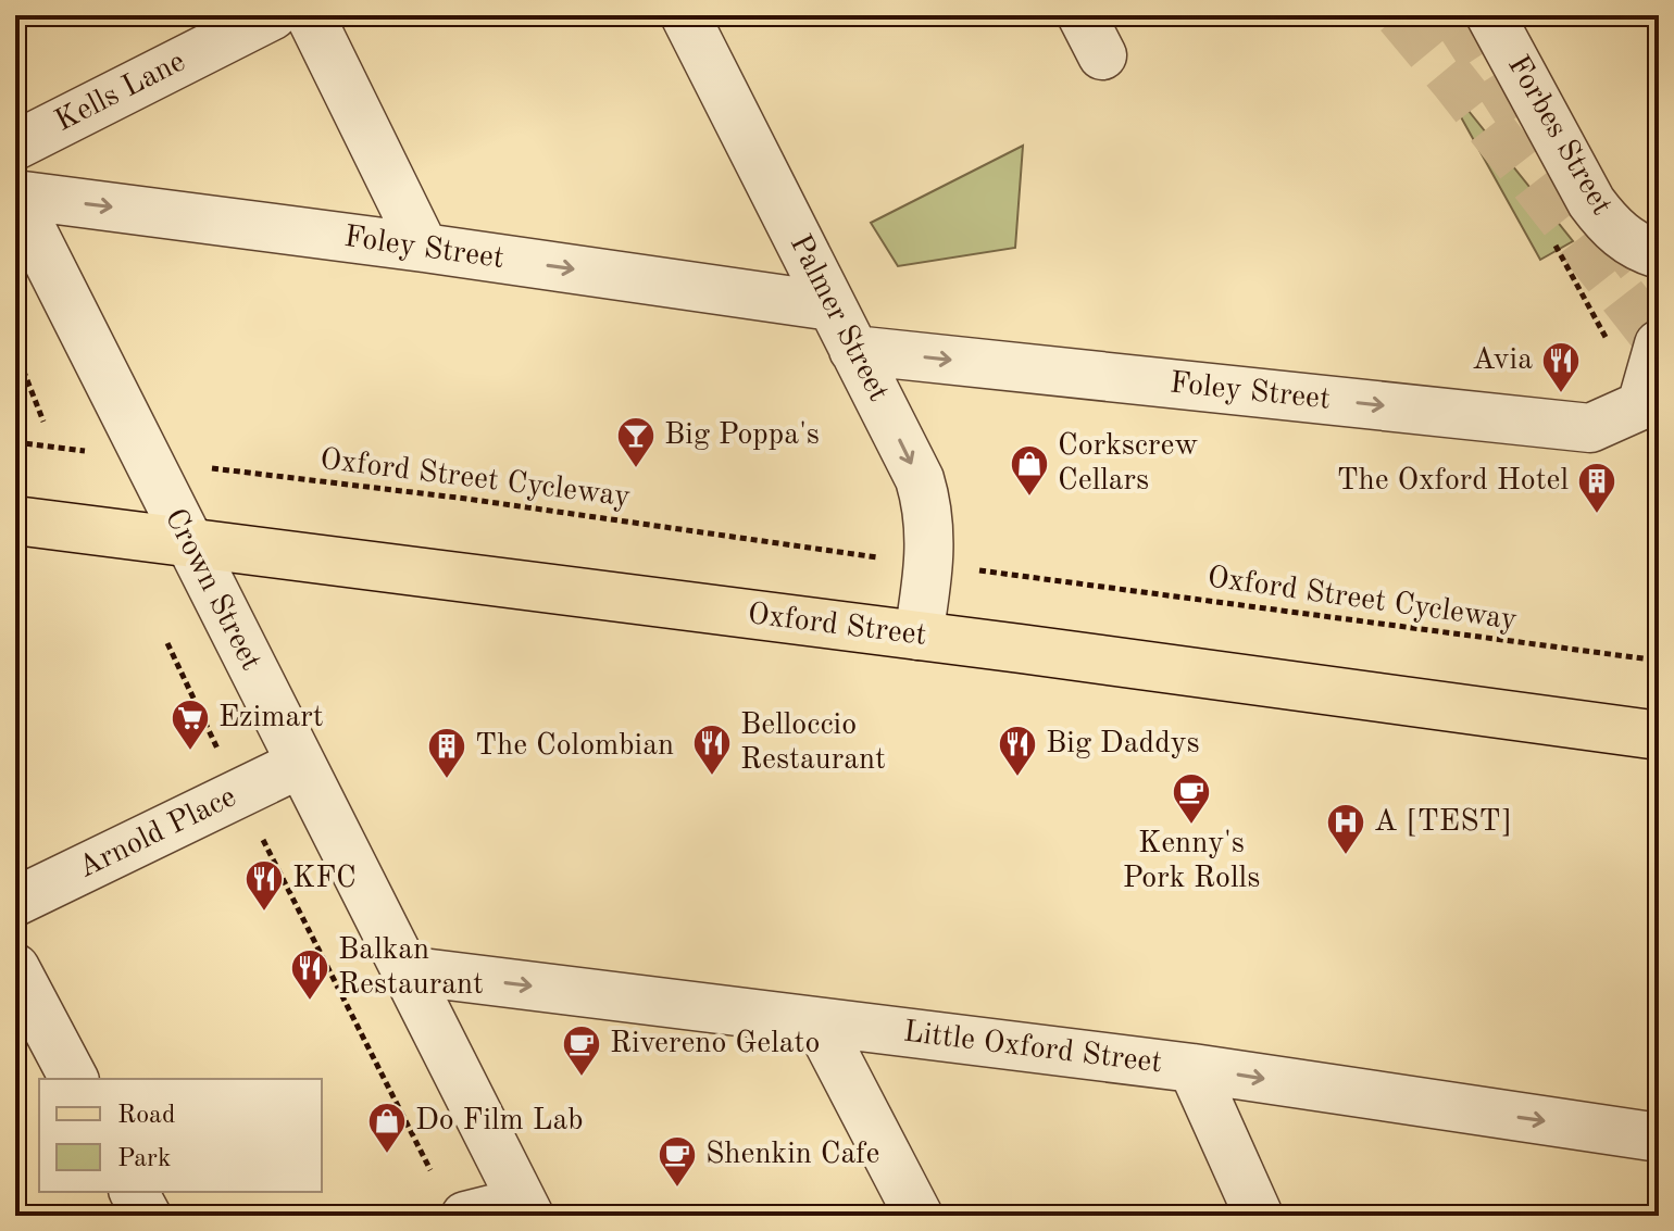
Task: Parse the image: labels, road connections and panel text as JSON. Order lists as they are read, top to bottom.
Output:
{
  "streets": {
    "main road": ["Oxford Street"],
    "street": [
      "Kells Lane",
      "Forbes Street",
      "Foley Street",
      "Palmer Street",
      "Crown Street",
      "Arnold Place",
      "Little Oxford Street"
    ],
    "path": ["Oxford Street Cycleway"]
  },
  "crossings": [
    ["Foley Street", "Palmer Street"],
    ["Foley Street", "Crown Street"],
    ["Palmer Street", "Oxford Street"],
    ["Oxford Street Cycleway", "Crown Street"],
    ["Crown Street", "Oxford Street"],
    ["Crown Street", "Arnold Place"],
    ["Crown Street", "Little Oxford Street"]
  ],
  "one_way": ["Foley Street", "Palmer Street", "Little Oxford Street"],
  "places": {
    "restaurant": [
      "Avia",
      "Belloccio Restaurant",
      "Big Daddys",
      "KFC",
      "Balkan Restaurant"
    ],
    "bar": ["Big Poppa's"],
    "shop": ["Corkscrew Cellars", "Do Film Lab"],
    "building": ["The Oxford Hotel", "The Colombian"],
    "supermarket": ["Ezimart"],
    "cafe": ["Kenny's Pork Rolls", "Rivereno Gelato", "Shenkin Cafe"],
    "hospital": ["A [TEST]"]
  },
  "legend": ["Road", "Park"]
}
